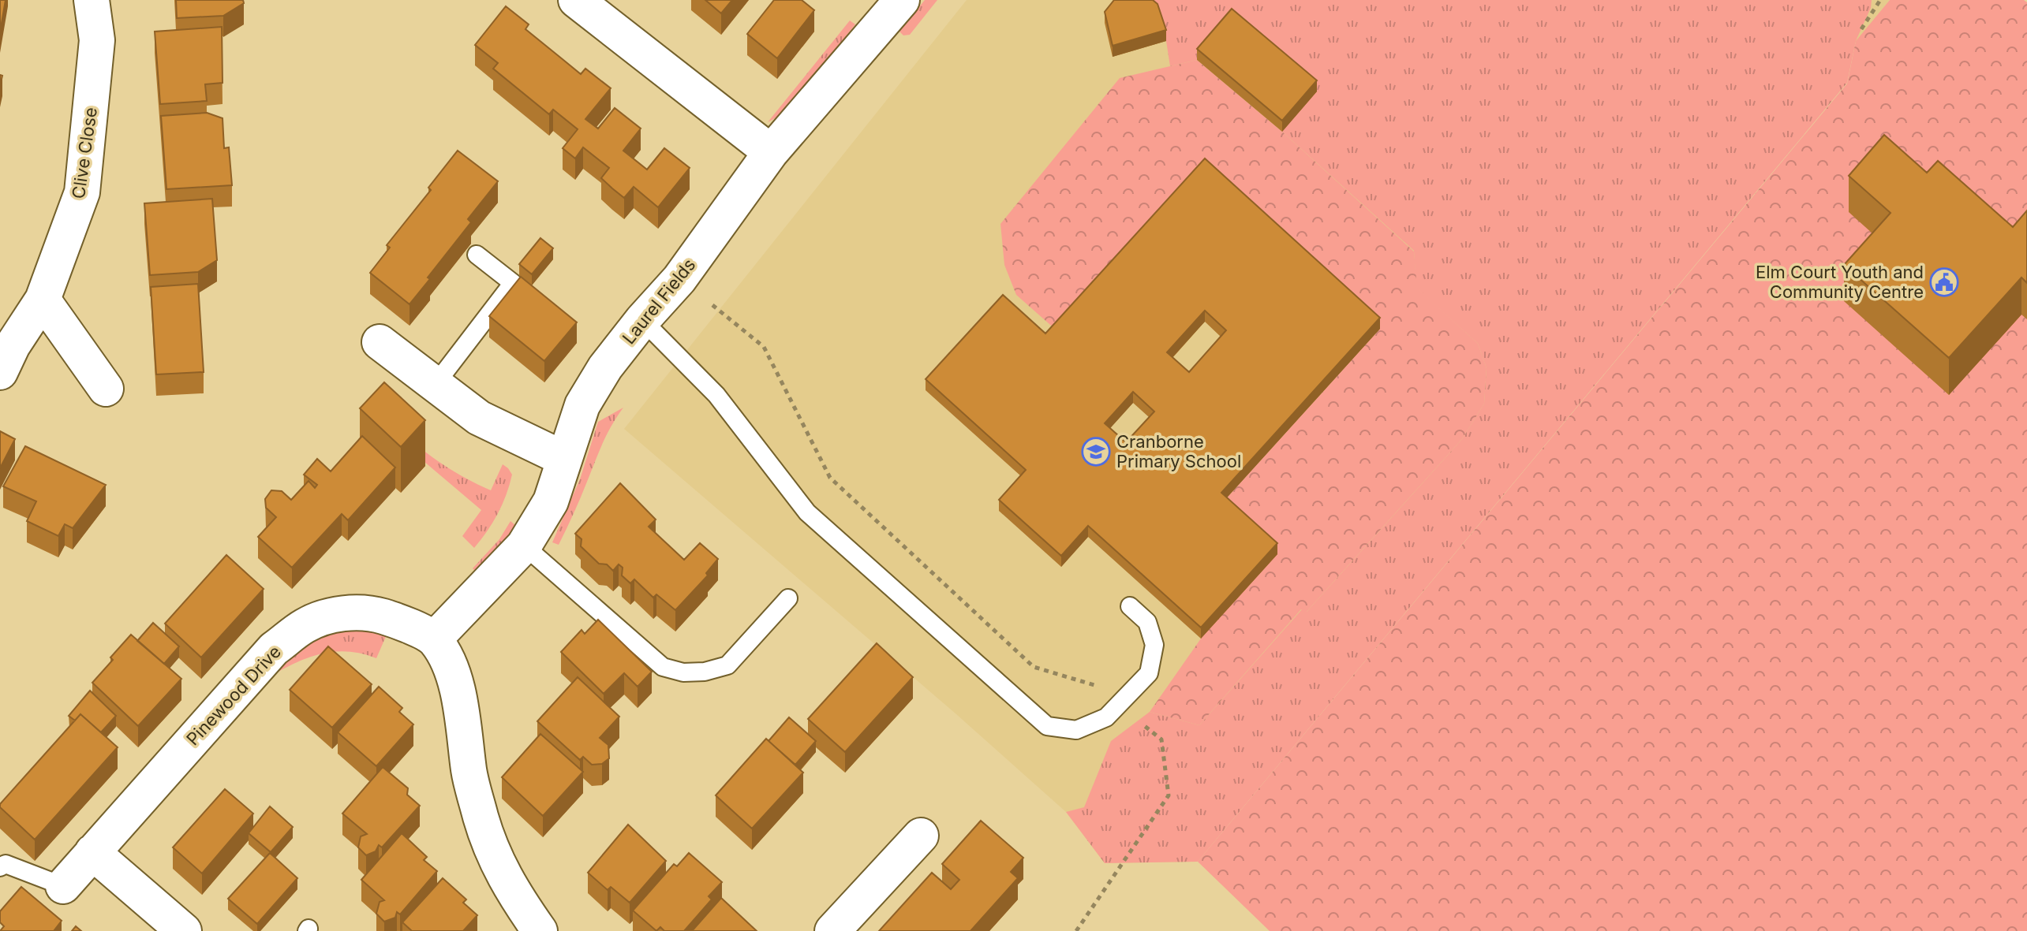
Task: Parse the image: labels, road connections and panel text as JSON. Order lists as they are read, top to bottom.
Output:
{
  "streets": {
    "street": ["Clive Close", "Laurel Fields", "Pinewood Drive"]
  },
  "crossings": [
    ["Laurel Fields", "Pinewood Drive"]
  ],
  "places": {
    "public building": ["Elm Court Youth and Community Centre"],
    "school or university": ["Cranborne Primary School"]
  }
}
